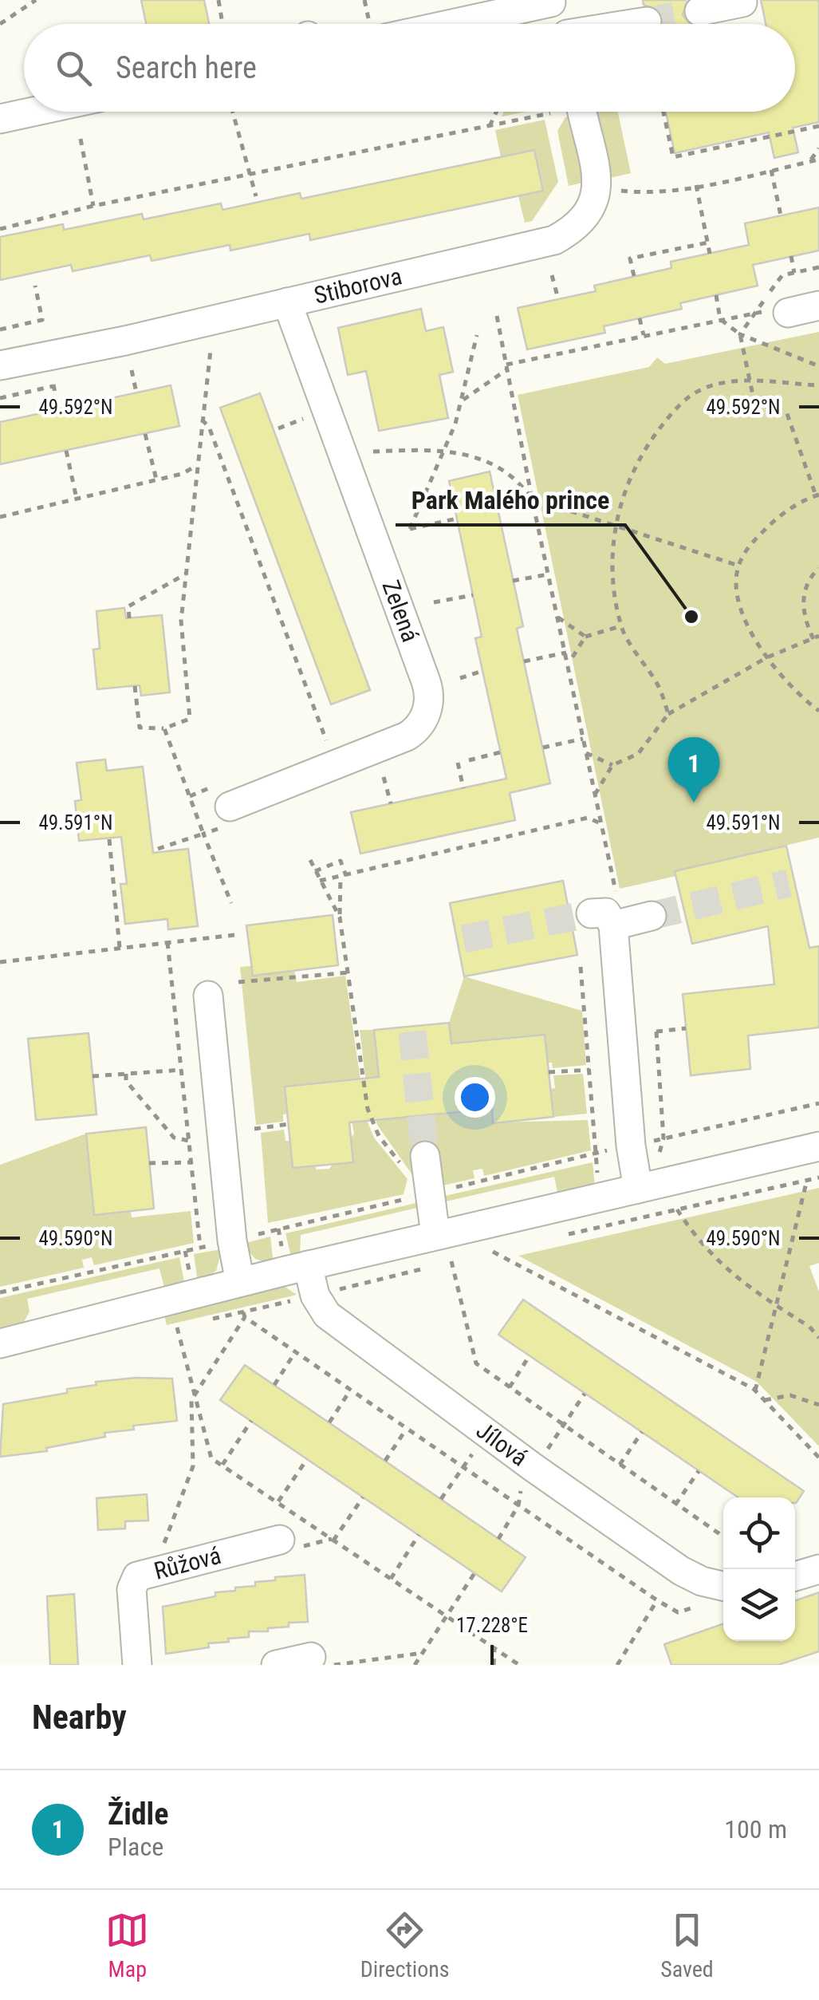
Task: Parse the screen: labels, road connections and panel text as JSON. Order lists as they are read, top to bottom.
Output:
{
  "streets": {
    "street": [
      "Stiborova",
      "Zelená",
      "Jílová",
      "Růžová"
    ]
  },
  "crossings": [
    ["Stiborova", "Zelená"]
  ],
  "places": ["Park Malého prince"],
  "page": {
    "search": "Search here",
    "pins": "1",
    "heading": "Nearby",
    "list": [
      {
        "mark": "1",
        "name": "Židle",
        "note": "Place",
        "value": "100 m"
      }
    ],
    "nav": ["Map", "Directions", "Saved"]
  },
  "coordinates": [
    "49.592°N",
    "49.591°N",
    "49.590°N",
    "17.228°E"
  ]
}
